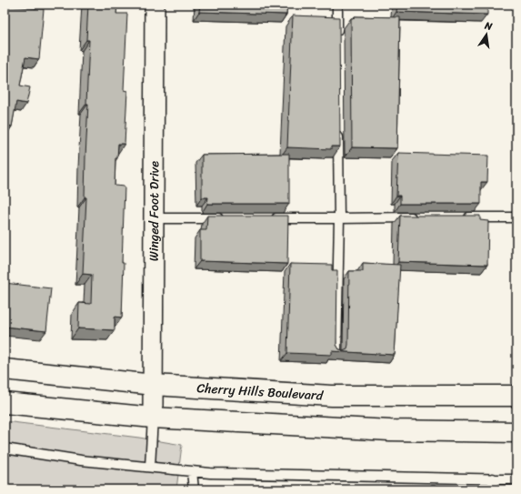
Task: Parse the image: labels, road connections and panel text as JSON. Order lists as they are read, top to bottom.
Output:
{
  "streets": {
    "street": ["Winged Foot Drive", "Cherry Hills Boulevard"]
  },
  "crossings": [
    ["Winged Foot Drive", "Cherry Hills Boulevard"]
  ],
  "north": "top"
}
